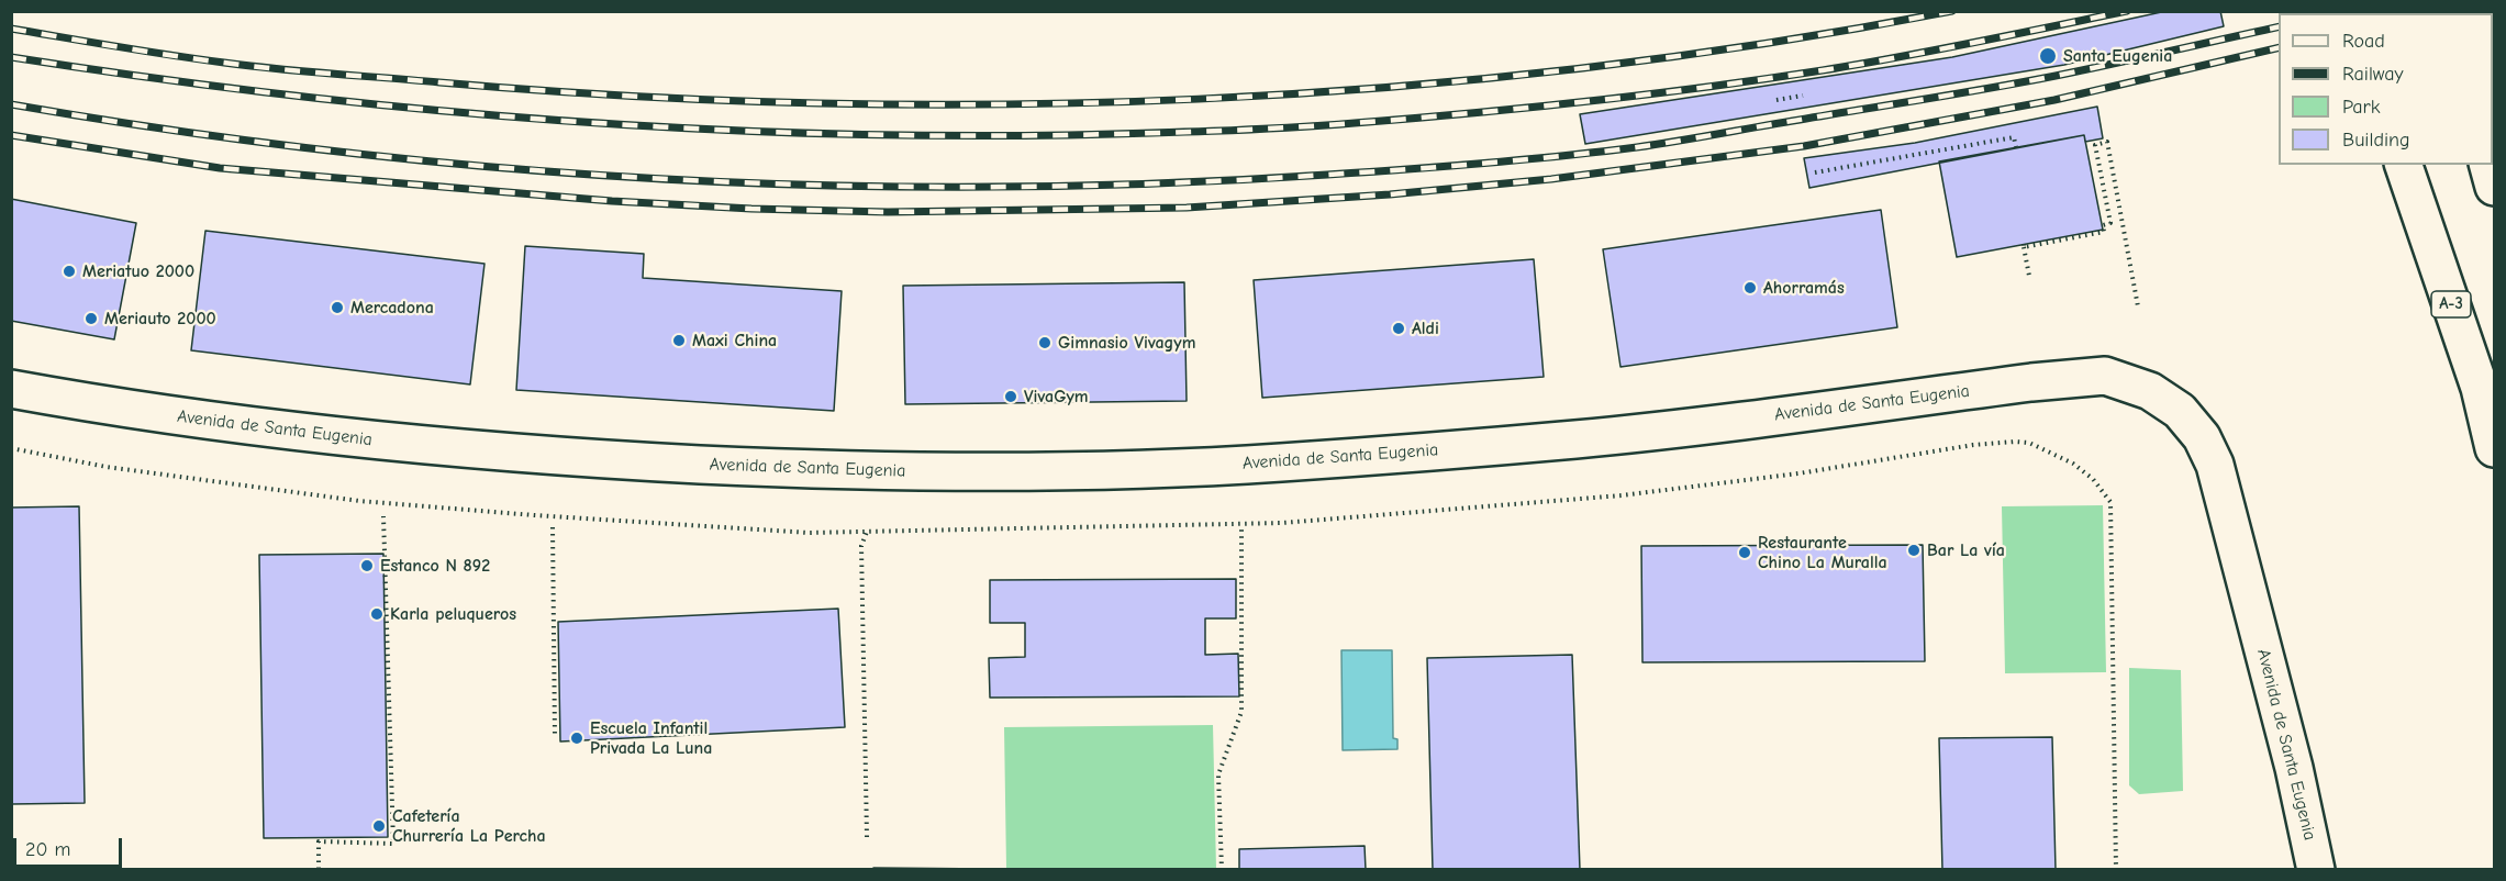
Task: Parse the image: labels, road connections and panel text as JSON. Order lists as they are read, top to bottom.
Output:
{
  "streets": {
    "main road": ["A-3", "Avenida de Santa Eugenia"]
  },
  "places": [
    "Santa Eugenia",
    "Meriatuo 2000",
    "Ahorramás",
    "Mercadona",
    "Meriauto 2000",
    "Aldi",
    "Maxi China",
    "Gimnasio Vivagym",
    "VivaGym",
    "Bar La vía",
    "Restaurante Chino La Muralla",
    "Estanco N 892",
    "Karla peluqueros",
    "Escuela Infantil Privada La Luna",
    "Cafetería Churrería La Percha"
  ],
  "legend": [
    "Road",
    "Railway",
    "Park",
    "Building"
  ],
  "scale_bar": "20 m"
}
